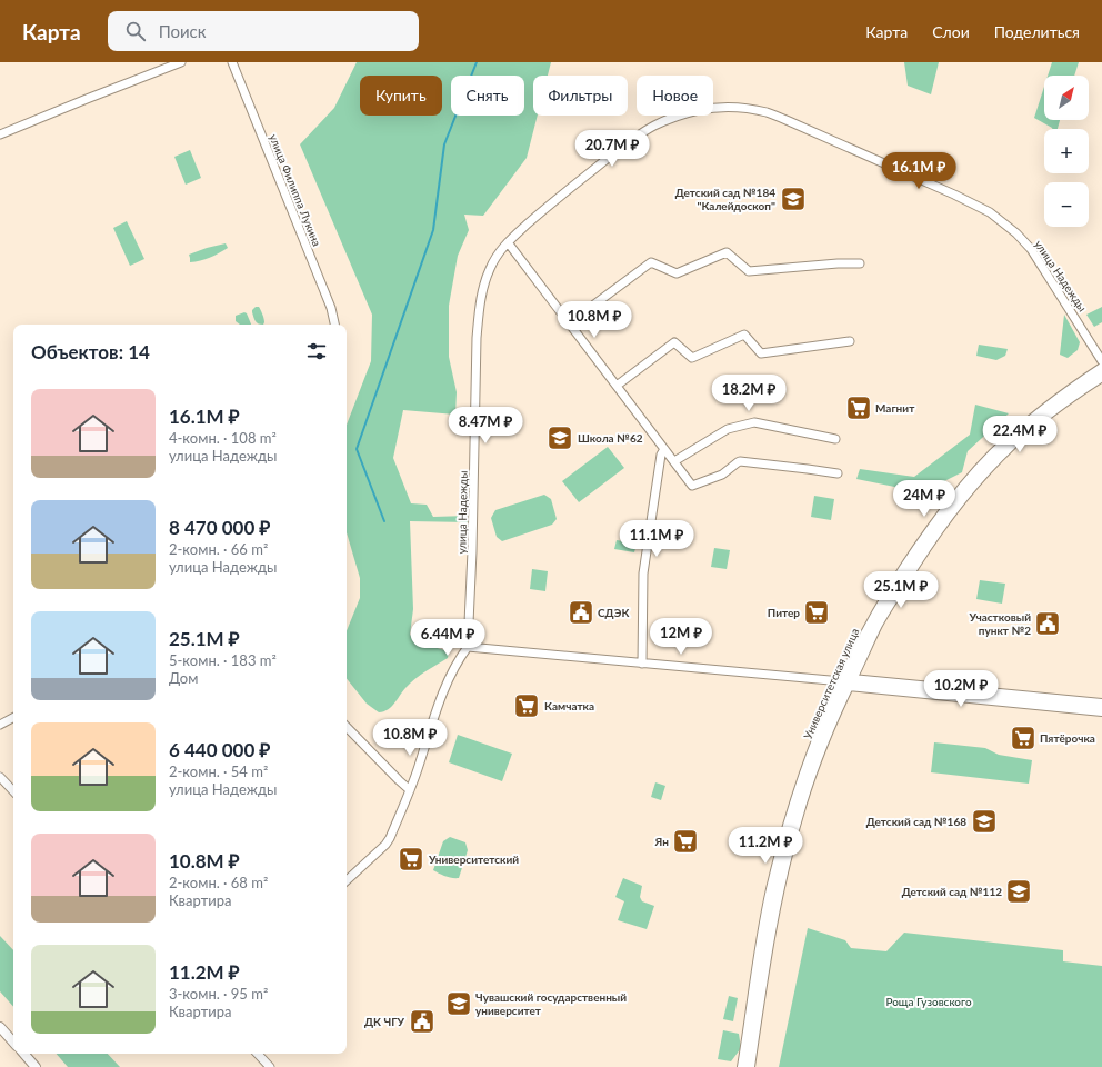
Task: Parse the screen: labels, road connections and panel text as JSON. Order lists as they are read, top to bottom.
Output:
{
  "streets": {
    "main road": ["Университетская улица"],
    "street": ["улица Филиппа Лукина", "улица Надежды"]
  },
  "parks": ["Роща Гузовского"],
  "places": {
    "school or university": [
      "Детский сад №184 \"Калейдоскоп\"",
      "Школа №62",
      "Детский сад №168",
      "Детский сад №112",
      "Чувашский государственный университет"
    ],
    "supermarket": [
      "Магнит",
      "Питер",
      "Камчатка",
      "Пятёрочка",
      "Ян",
      "Университетский"
    ],
    "public building": ["СДЭК", "Участковый пункт №2", "ДК ЧГУ"]
  },
  "north": "top right",
  "page": {
    "header": "Карта",
    "search": "Поиск",
    "nav": ["Карта", "Слои", "Поделиться"],
    "map_buttons": ["+", "−"],
    "chip": [
      "Купить",
      "Снять",
      "Фильтры",
      "Новое"
    ],
    "price": [
      "20.7M ₽",
      "16.1M ₽",
      "10.8M ₽",
      "18.2M ₽",
      "8.47M ₽",
      "22.4M ₽",
      "24M ₽",
      "11.1M ₽",
      "25.1M ₽",
      "12M ₽",
      "6.44M ₽",
      "10.2M ₽",
      "10.8M ₽",
      "11.2M ₽"
    ],
    "heading": "Объектов: 14",
    "list": [
      {
        "name": "16.1M ₽",
        "note": "4-комн. · 108 m² · улица Надежды"
      },
      {
        "name": "8 470 000 ₽",
        "note": "2-комн. · 66 m² · улица Надежды"
      },
      {
        "name": "25.1M ₽",
        "note": "5-комн. · 183 m² · Дом"
      },
      {
        "name": "6 440 000 ₽",
        "note": "2-комн. · 54 m² · улица Надежды"
      },
      {
        "name": "10.8M ₽",
        "note": "2-комн. · 68 m² · Квартира"
      },
      {
        "name": "11.2M ₽",
        "note": "3-комн. · 95 m² · Квартира"
      }
    ]
  }
}
